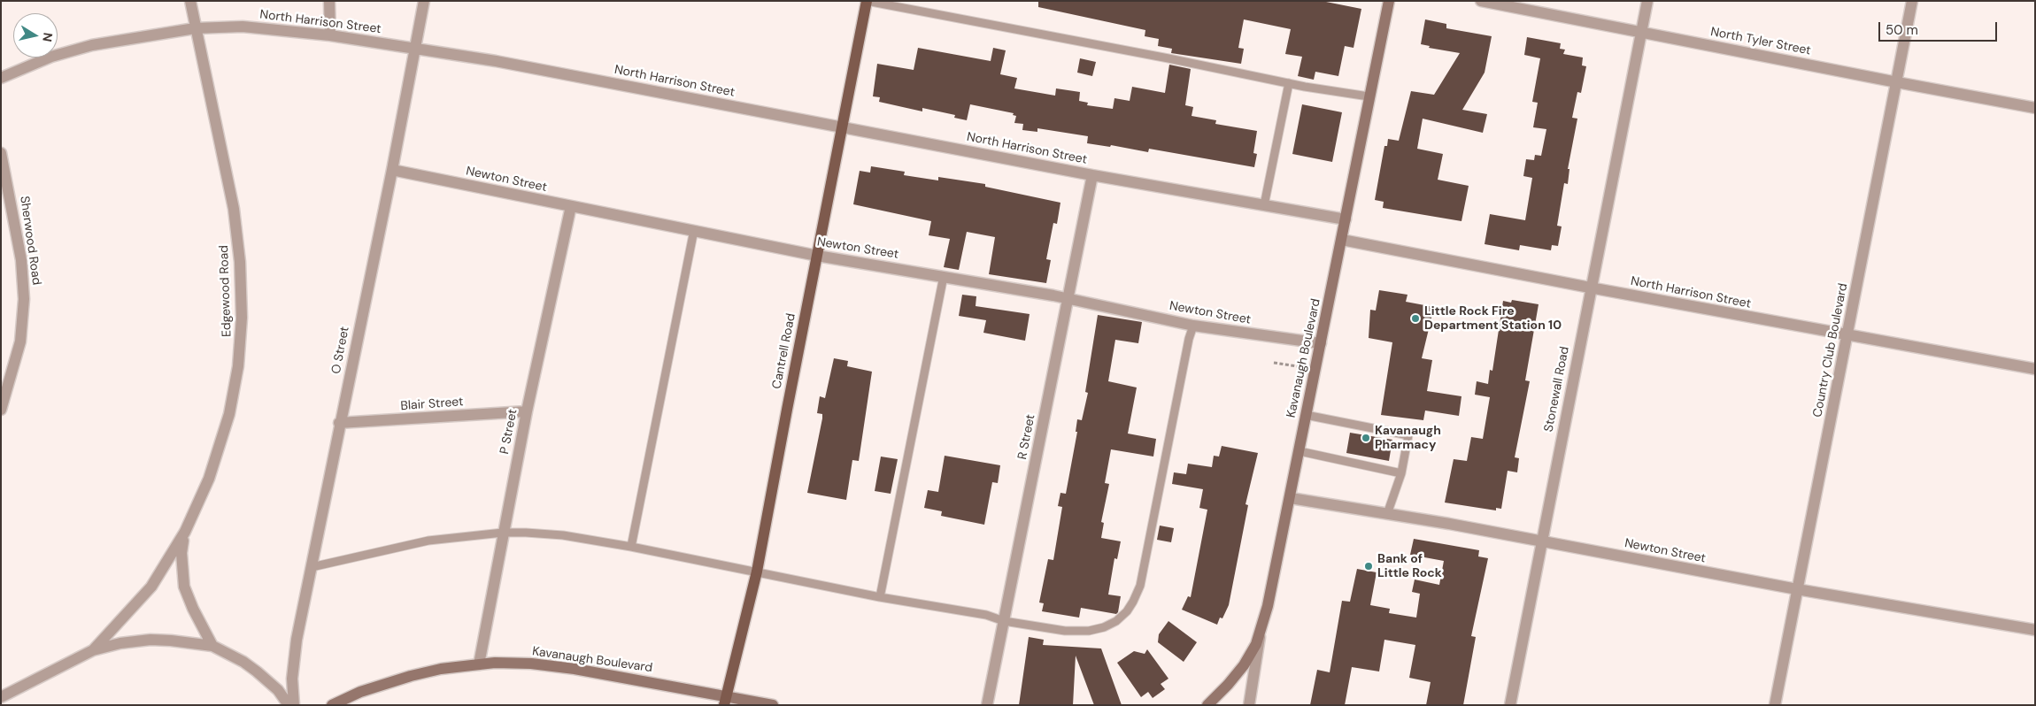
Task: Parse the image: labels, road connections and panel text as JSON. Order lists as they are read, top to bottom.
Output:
{
  "streets": {
    "main road": ["Cantrell Road"],
    "street": [
      "North Harrison Street",
      "North Tyler Street",
      "Newton Street",
      "Sherwood Road",
      "Edgewood Road",
      "O Street",
      "Country Club Boulevard",
      "Kavanaugh Boulevard",
      "Stonewall Road",
      "Blair Street",
      "P Street",
      "R Street"
    ]
  },
  "crossings": [
    ["North Harrison Street", "Edgewood Road"],
    ["North Harrison Street", "O Street"],
    ["North Harrison Street", "Country Club Boulevard"],
    ["North Harrison Street", "Cantrell Road"],
    ["North Harrison Street", "Kavanaugh Boulevard"],
    ["North Harrison Street", "Stonewall Road"],
    ["North Harrison Street", "R Street"],
    ["North Tyler Street", "Country Club Boulevard"],
    ["North Tyler Street", "Stonewall Road"],
    ["Newton Street", "O Street"],
    ["Newton Street", "Country Club Boulevard"],
    ["Newton Street", "Cantrell Road"],
    ["Newton Street", "Kavanaugh Boulevard"],
    ["Newton Street", "Stonewall Road"],
    ["Newton Street", "P Street"],
    ["Newton Street", "R Street"],
    ["O Street", "Blair Street"],
    ["Cantrell Road", "Kavanaugh Boulevard"],
    ["Kavanaugh Boulevard", "P Street"],
    ["Blair Street", "P Street"]
  ],
  "places": ["Little Rock Fire Department Station 10", "Kavanaugh Pharmacy", "Bank of Little Rock"],
  "scale_bar": "50 m",
  "north": "right"
}
